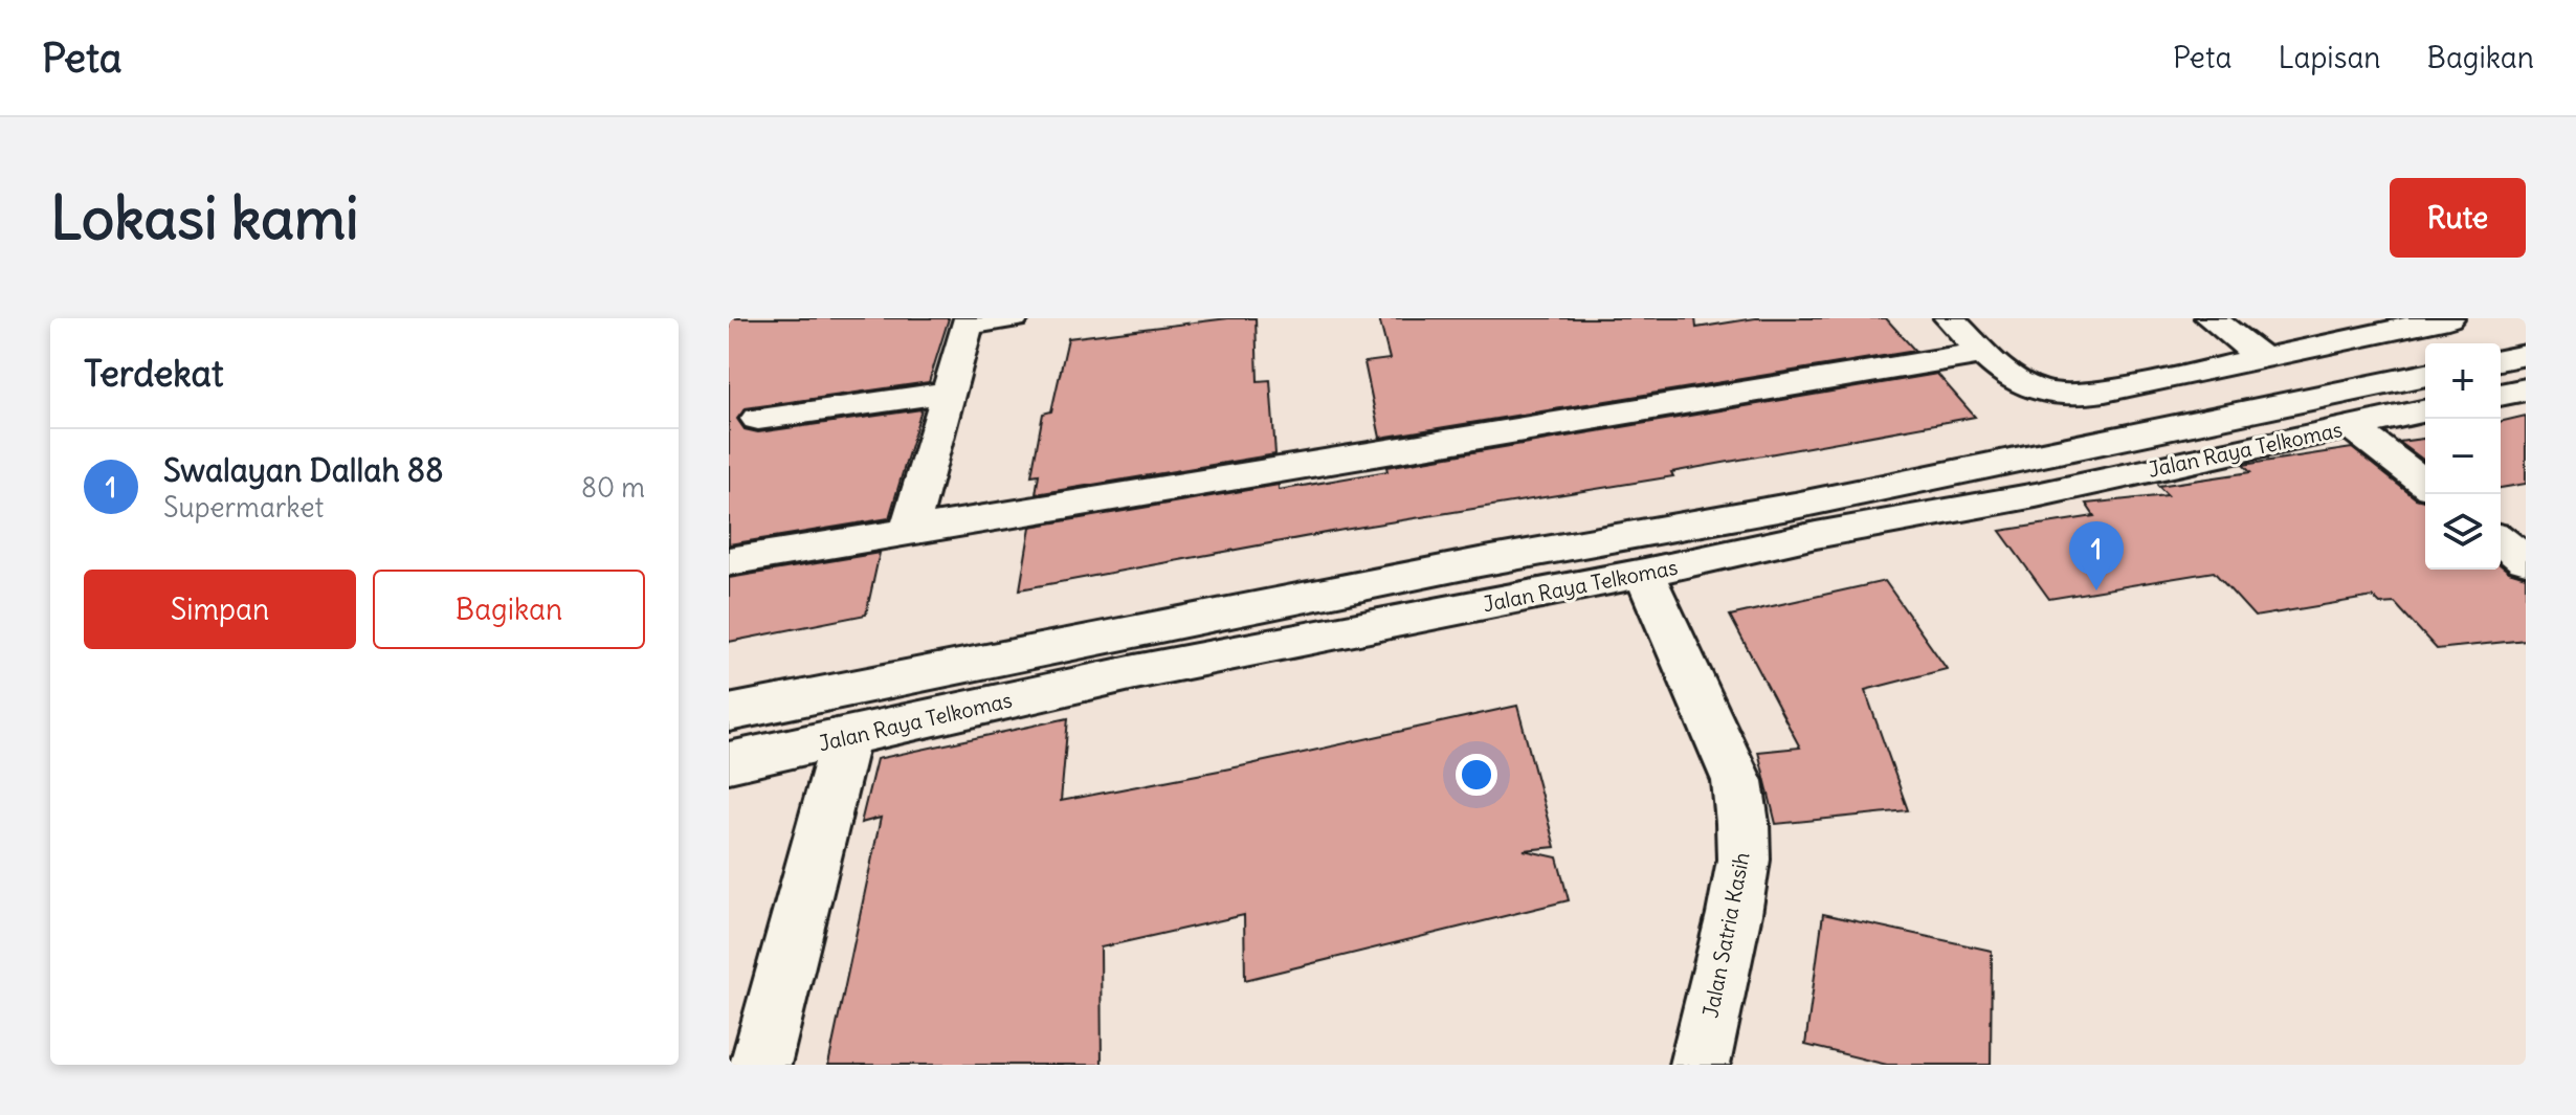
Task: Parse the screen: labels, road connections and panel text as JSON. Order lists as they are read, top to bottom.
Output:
{
  "streets": {
    "street": ["Jalan Raya Telkomas", "Jalan Satria Kasih"]
  },
  "crossings": [
    ["Jalan Raya Telkomas", "Jalan Satria Kasih"]
  ],
  "page": {
    "header": "Peta",
    "nav": ["Peta", "Lapisan", "Bagikan"],
    "buttons": [
      "Rute",
      ["Simpan", "Bagikan"]
    ],
    "title": "Lokasi kami",
    "heading": "Terdekat",
    "map_buttons": ["+", "−"],
    "list": [
      {
        "mark": "1",
        "name": "Swalayan Dallah 88",
        "note": "Supermarket",
        "value": "80 m"
      }
    ],
    "pins": "1"
  }
}
